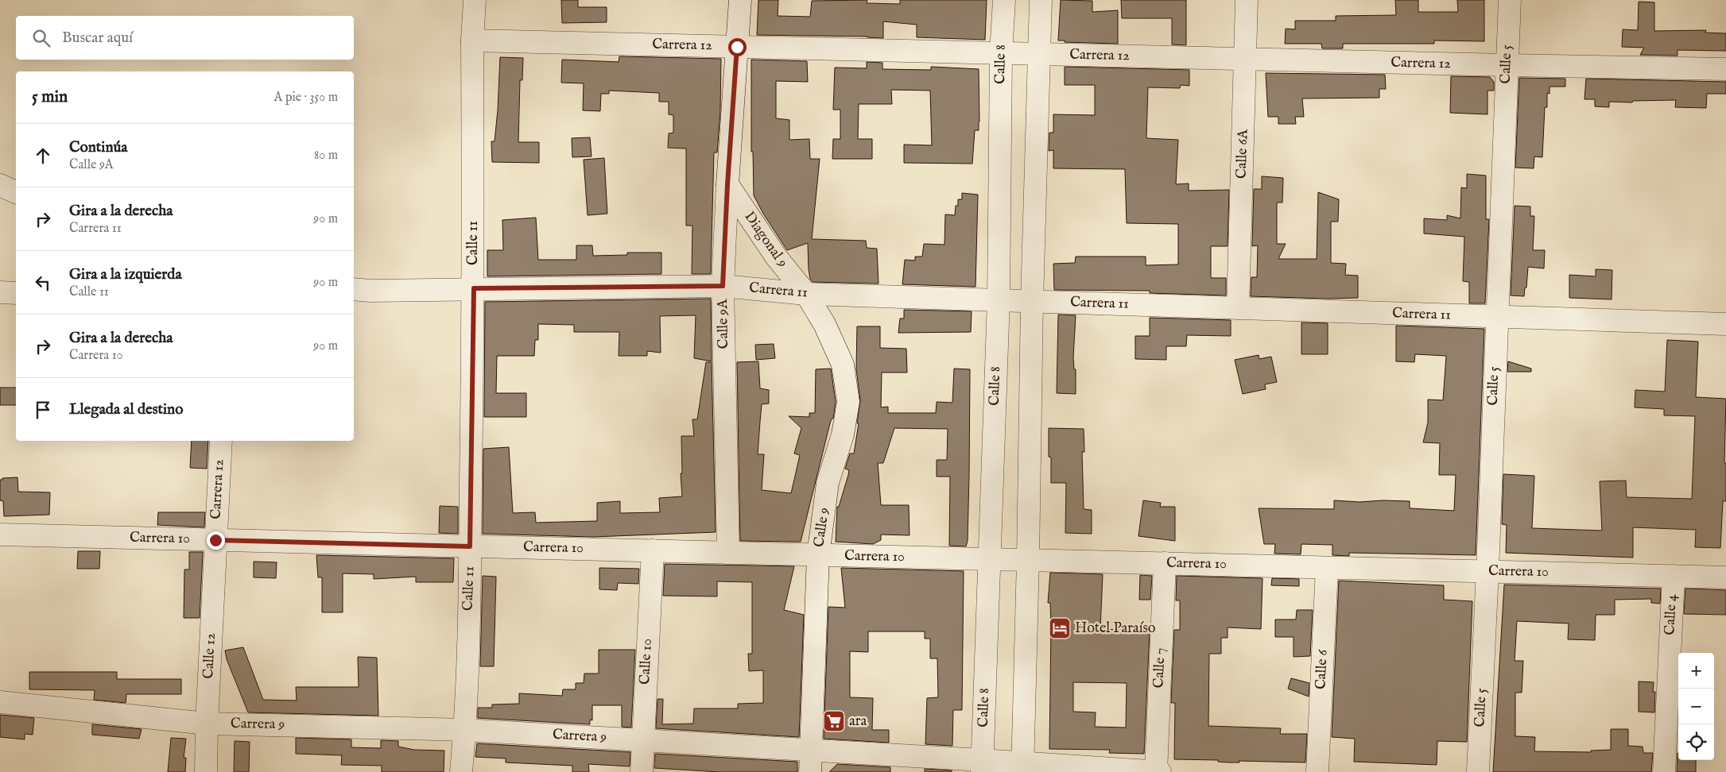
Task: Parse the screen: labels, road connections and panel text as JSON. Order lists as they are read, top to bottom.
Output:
{
  "streets": {
    "street": [
      "Carrera 12",
      "Calle 8",
      "Calle 5",
      "Calle 6A",
      "Diagonal 9",
      "Calle 11",
      "Carrera 11",
      "Calle 9A",
      "Calle 9",
      "Carrera 10",
      "Calle 4",
      "Calle 12",
      "Calle 10",
      "Calle 7",
      "Calle 6",
      "Carrera 9"
    ]
  },
  "crossings": [
    ["Carrera 12", "Calle 8"],
    ["Carrera 12", "Calle 5"],
    ["Carrera 12", "Calle 6A"],
    ["Carrera 12", "Calle 11"],
    ["Carrera 12", "Calle 9A"],
    ["Carrera 12", "Carrera 10"],
    ["Carrera 12", "Calle 12"],
    ["Calle 8", "Carrera 11"],
    ["Calle 8", "Carrera 10"],
    ["Calle 8", "Carrera 9"],
    ["Calle 5", "Carrera 11"],
    ["Calle 5", "Carrera 10"],
    ["Calle 6A", "Carrera 11"],
    ["Diagonal 9", "Carrera 11"],
    ["Diagonal 9", "Calle 9A"],
    ["Diagonal 9", "Calle 9"],
    ["Calle 11", "Carrera 11"],
    ["Calle 11", "Carrera 10"],
    ["Calle 11", "Carrera 9"],
    ["Carrera 11", "Calle 9A"],
    ["Carrera 11", "Calle 9"],
    ["Calle 9A", "Carrera 10"],
    ["Calle 9", "Carrera 10"],
    ["Calle 9", "Carrera 9"],
    ["Carrera 10", "Calle 4"],
    ["Carrera 10", "Calle 12"],
    ["Carrera 10", "Calle 10"],
    ["Carrera 10", "Calle 7"],
    ["Carrera 10", "Calle 6"],
    ["Calle 12", "Carrera 9"],
    ["Calle 10", "Carrera 9"],
    ["Calle 7", "Carrera 9"]
  ],
  "places": {
    "hotel": ["Hotel Paraíso"],
    "supermarket": ["ara"]
  },
  "page": {
    "search": "Buscar aquí",
    "heading": ["5 min", "A pie · 350 m"],
    "list": [
      ["Continúa", "Calle 9A", "80 m"],
      ["Gira a la derecha", "Carrera 11", "90 m"],
      ["Gira a la izquierda", "Calle 11", "90 m"],
      ["Gira a la derecha", "Carrera 10", "90 m"],
      "Llegada al destino"
    ],
    "map_buttons": ["+", "−"]
  }
}
